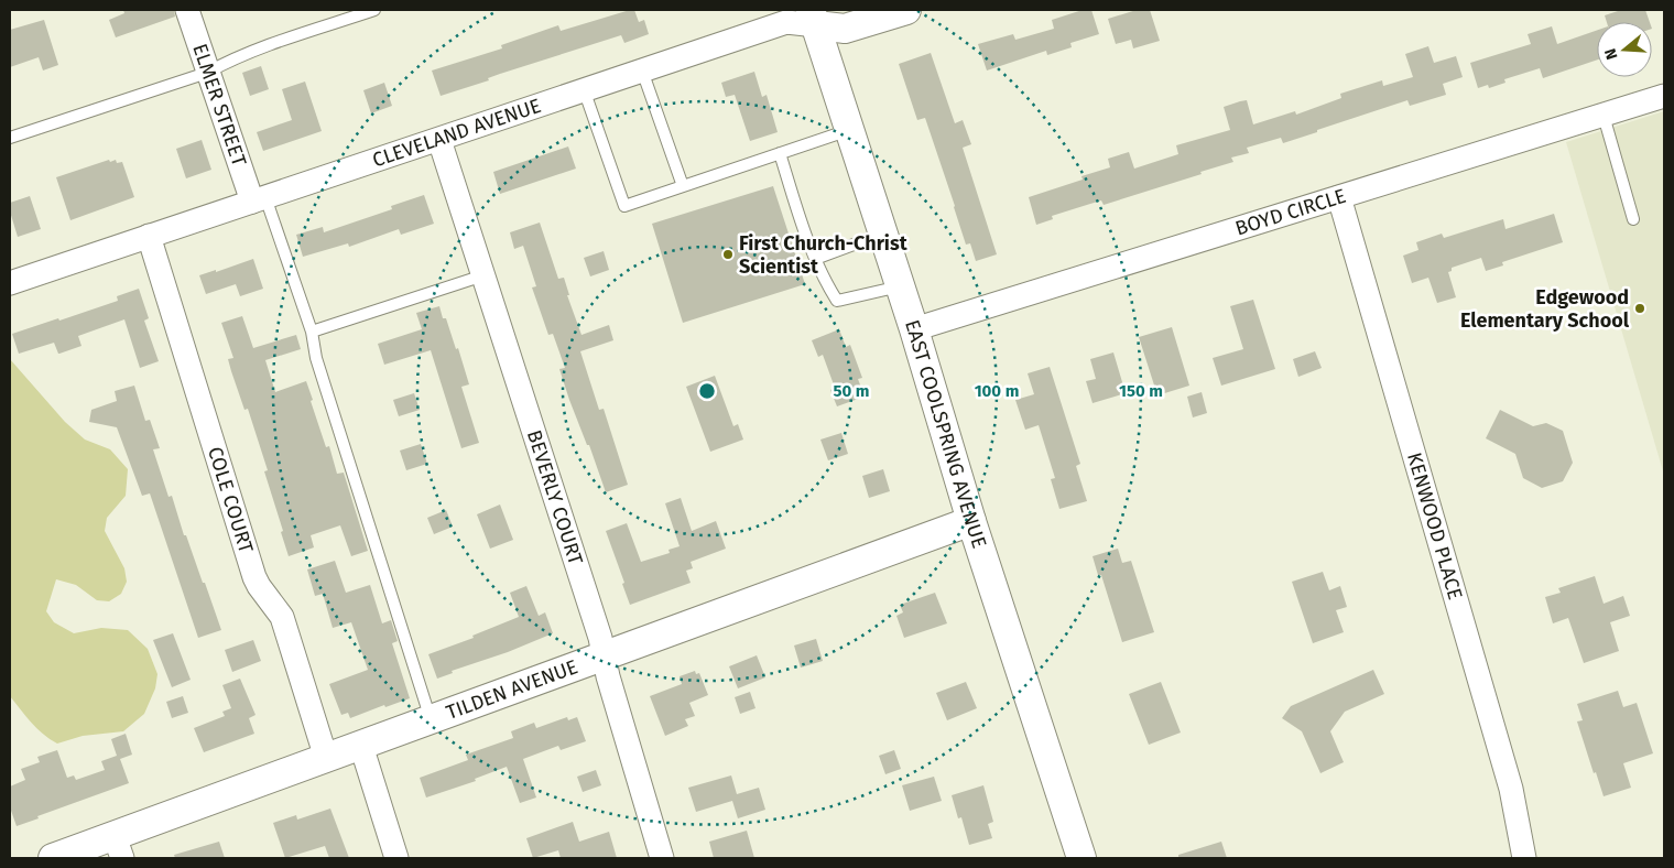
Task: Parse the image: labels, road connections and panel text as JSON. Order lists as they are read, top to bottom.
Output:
{
  "streets": {
    "street": [
      "ELMER STREET",
      "CLEVELAND AVENUE",
      "BOYD CIRCLE",
      "EAST COOLSPRING AVENUE",
      "BEVERLY COURT",
      "COLE COURT",
      "KENWOOD PLACE",
      "TILDEN AVENUE"
    ]
  },
  "crossings": [
    ["ELMER STREET", "CLEVELAND AVENUE"],
    ["CLEVELAND AVENUE", "EAST COOLSPRING AVENUE"],
    ["CLEVELAND AVENUE", "BEVERLY COURT"],
    ["CLEVELAND AVENUE", "COLE COURT"],
    ["BOYD CIRCLE", "EAST COOLSPRING AVENUE"],
    ["BOYD CIRCLE", "KENWOOD PLACE"],
    ["EAST COOLSPRING AVENUE", "TILDEN AVENUE"],
    ["BEVERLY COURT", "TILDEN AVENUE"],
    ["COLE COURT", "TILDEN AVENUE"]
  ],
  "places": ["First Church-Christ Scientist", "Edgewood Elementary School"],
  "north": "left",
  "rings": ["50 m", "100 m", "150 m"]
}
